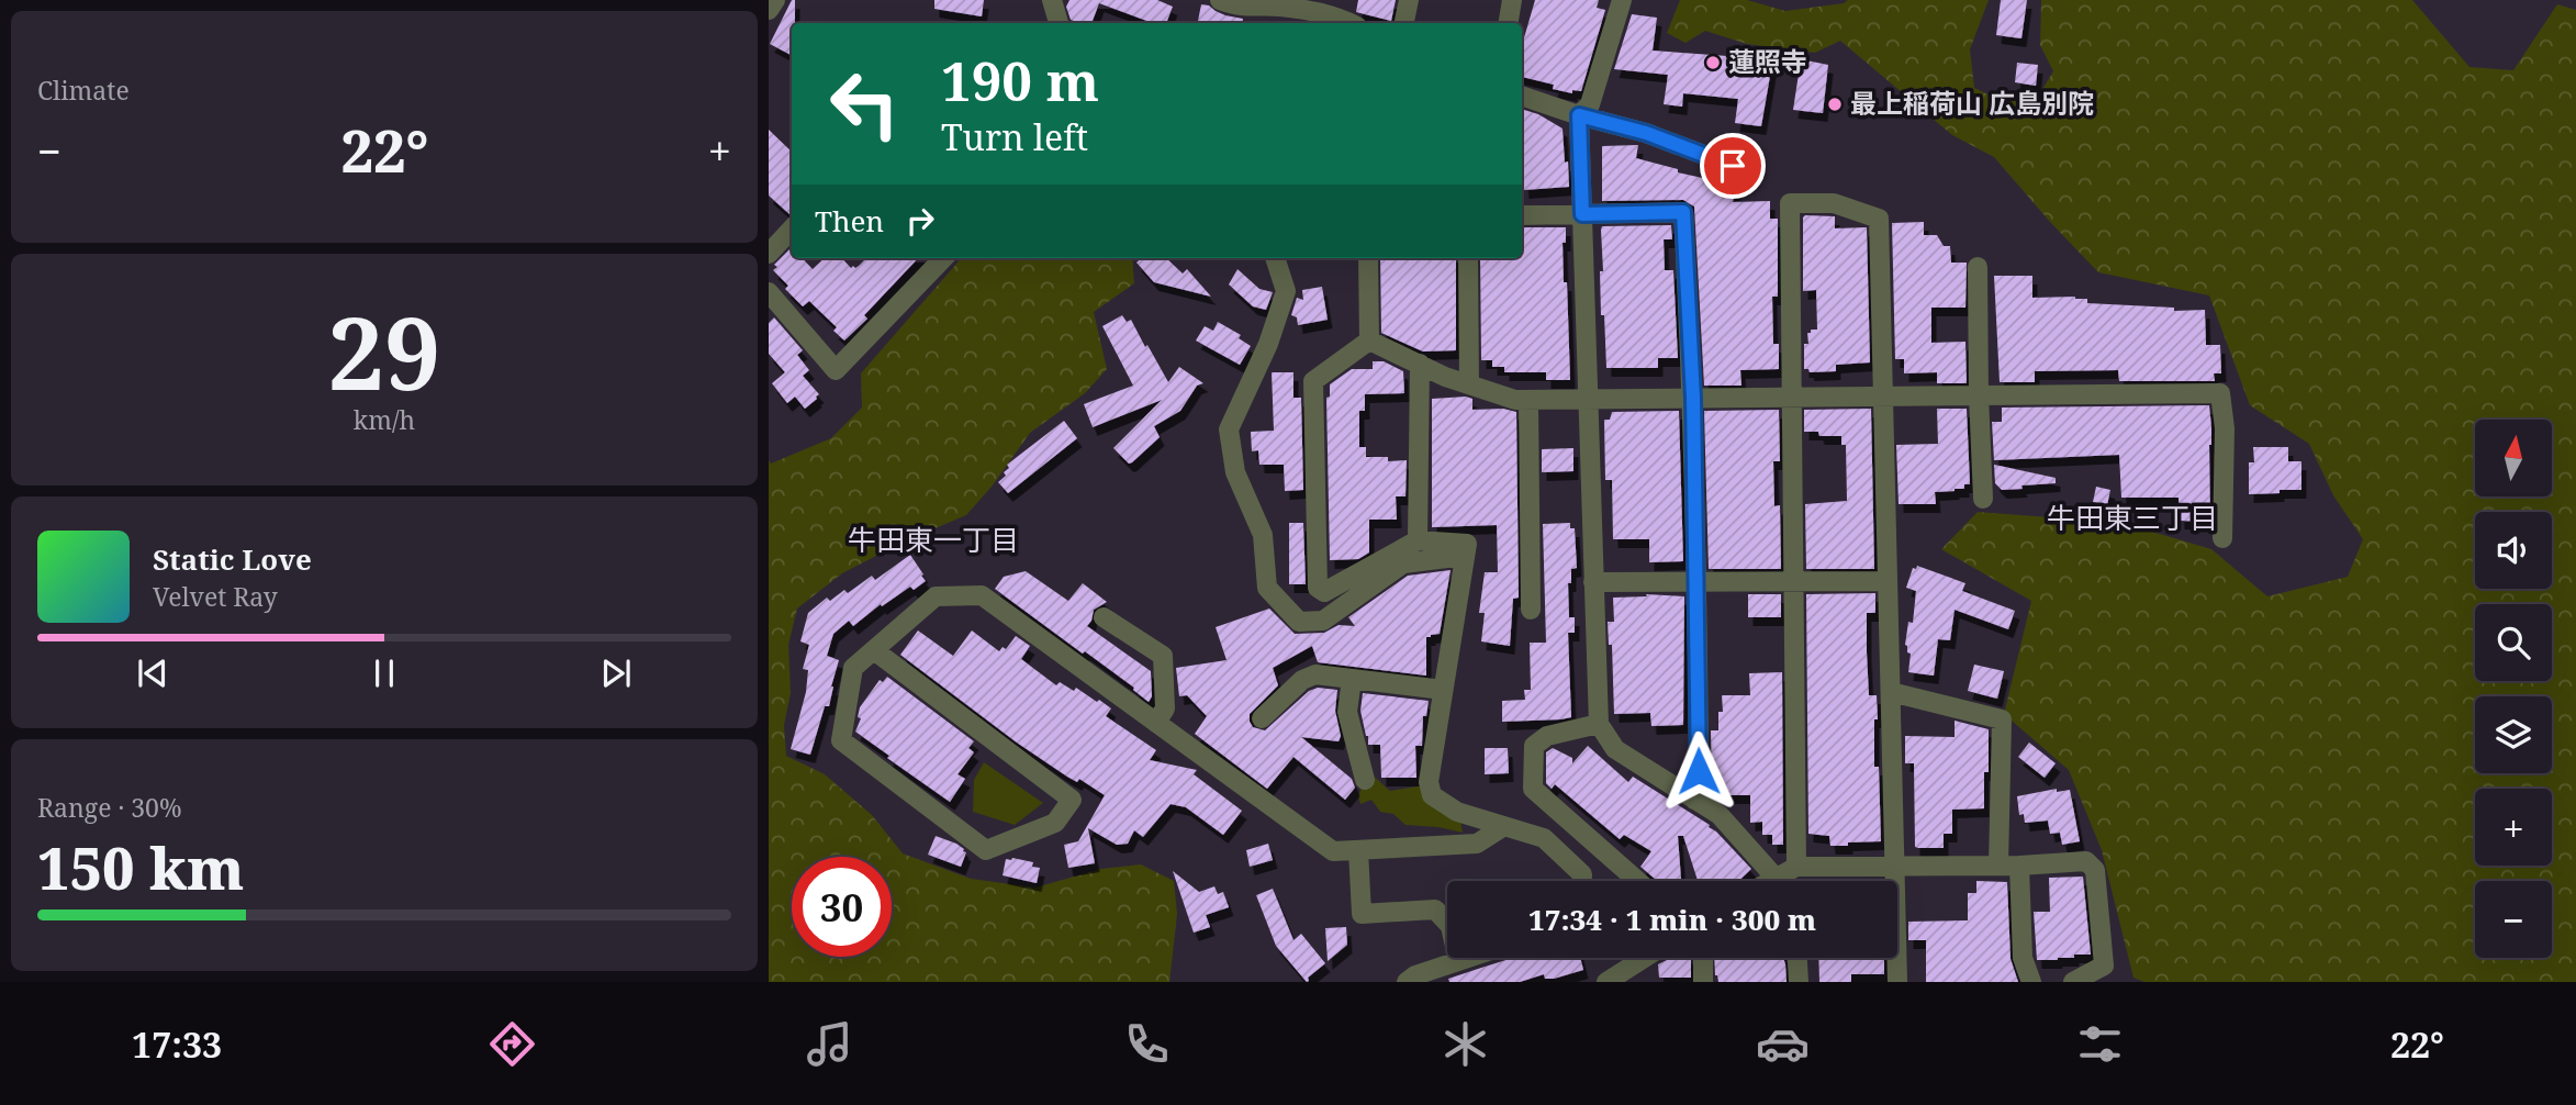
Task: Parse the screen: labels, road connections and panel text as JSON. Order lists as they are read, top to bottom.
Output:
{
  "districts": ["牛田東三丁目", "牛田東一丁目"],
  "places": ["蓮照寺", "最上稲荷山 広島別院"],
  "north": "top",
  "page": {
    "tile": [
      "Climate",
      ["29", "km/h"],
      ["Range · 30%", "150 km"]
    ],
    "turn": ["190 m", "Turn left"],
    "heat": ["−", "22°", "+"],
    "then": "Then",
    "map_buttons": ["+", "−"],
    "song": ["Static Love", "Velvet Ray"],
    "limit": "30",
    "trip": "17:34 · 1 min · 300 m",
    "tabs": ["17:33", "22°"]
  }
}
